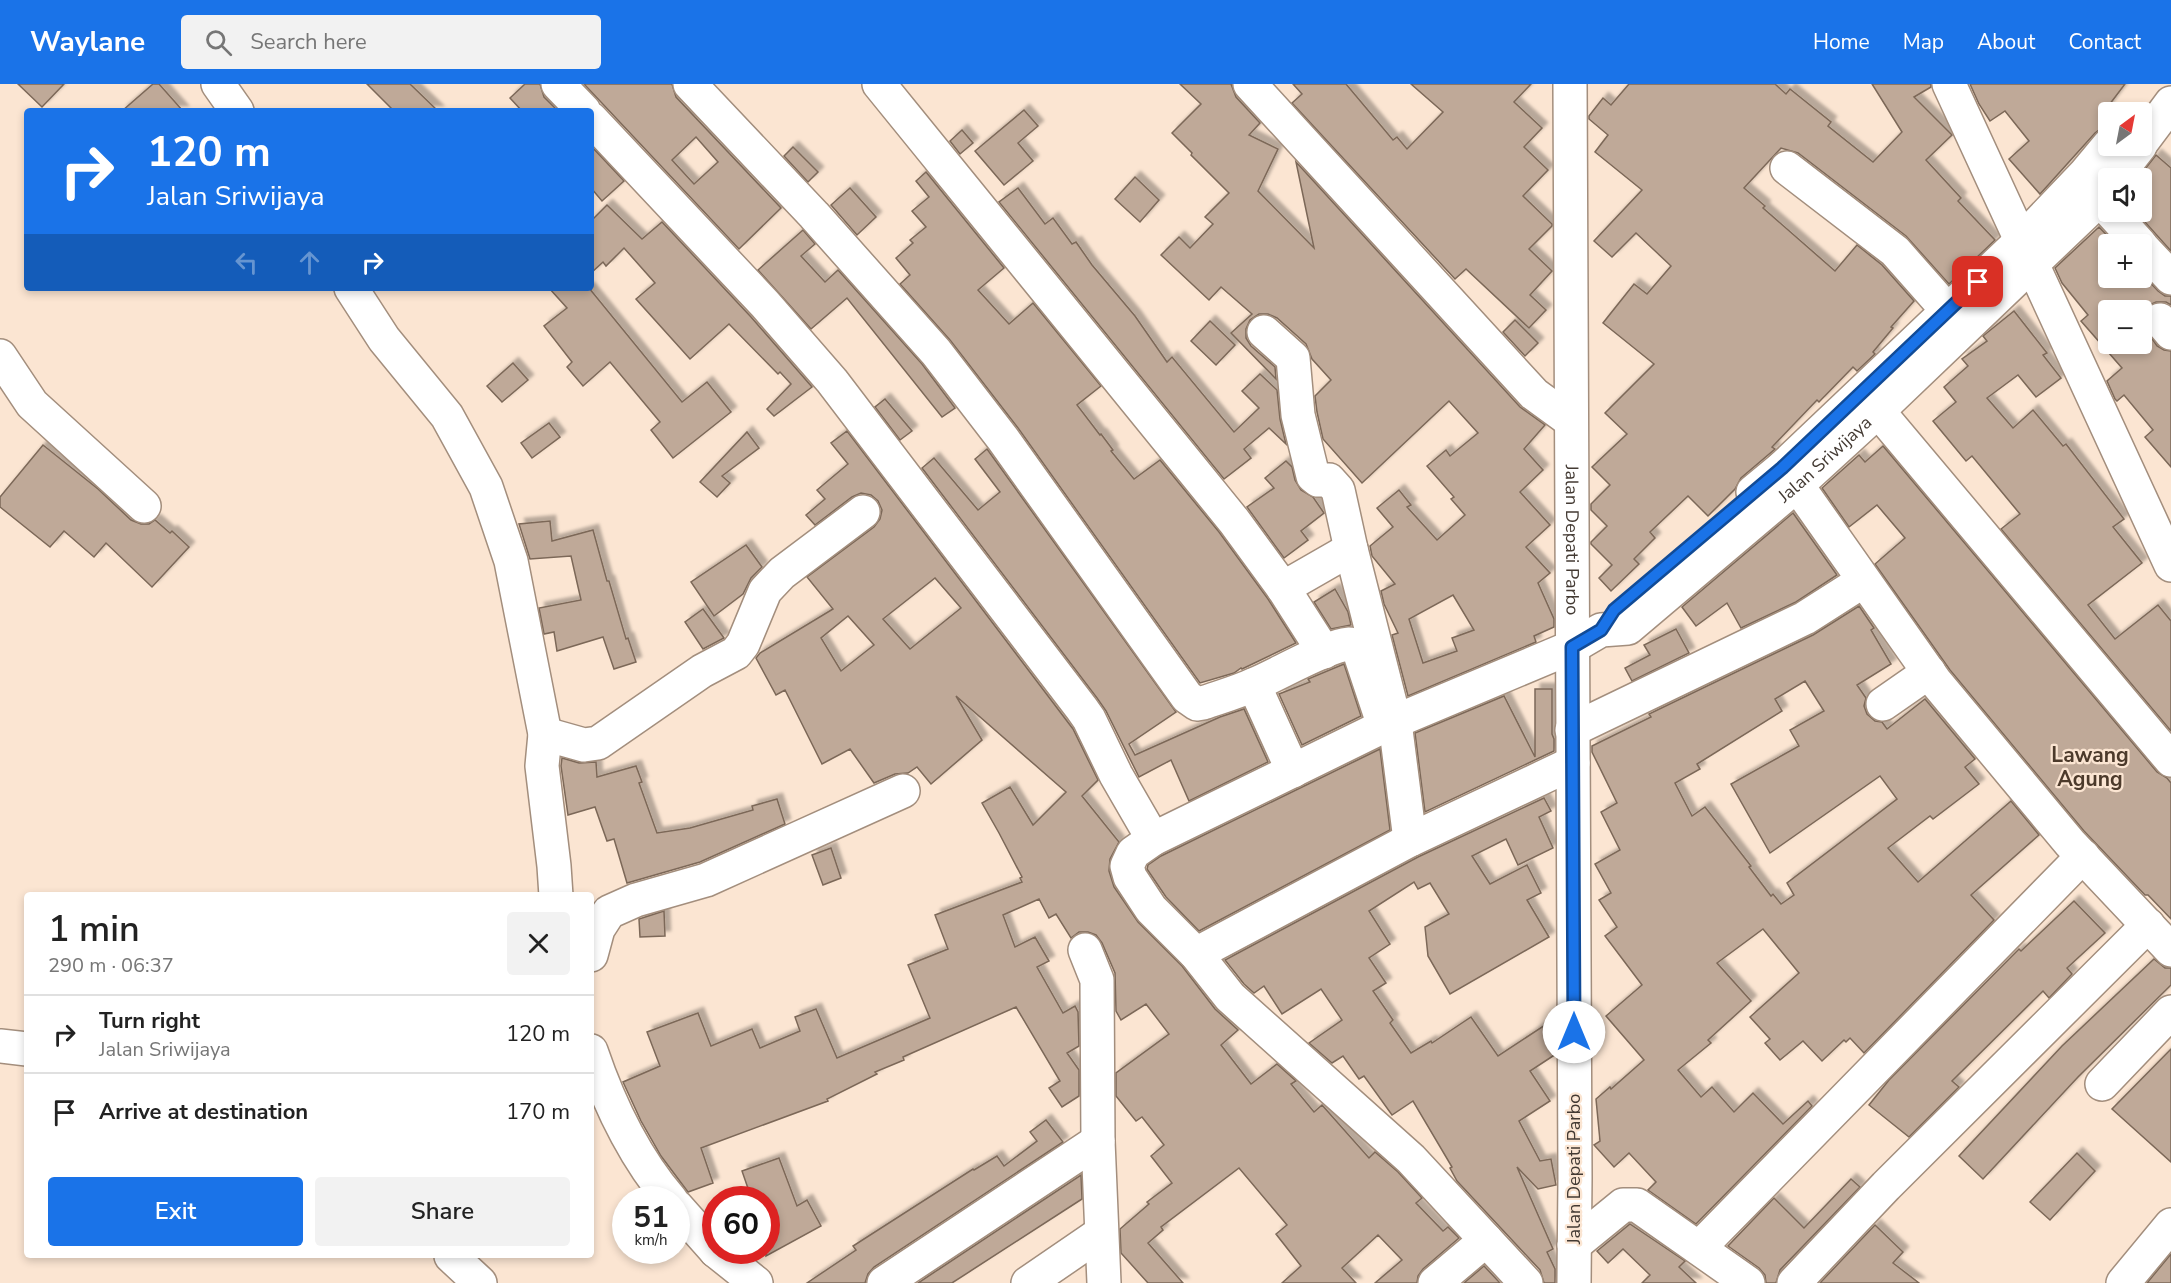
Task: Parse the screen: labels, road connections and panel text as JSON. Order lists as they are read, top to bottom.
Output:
{
  "streets": {
    "main road": ["Jalan Sriwijaya", "Jalan Depati Parbo"]
  },
  "crossings": [
    ["Jalan Sriwijaya", "Jalan Depati Parbo"]
  ],
  "districts": ["Lawang Agung"],
  "north": "top right",
  "page": {
    "header": "Waylane",
    "search": "Search here",
    "nav": [
      "Home",
      "Map",
      "About",
      "Contact"
    ],
    "map_buttons": ["+", "−"],
    "turn": ["120 m", "Jalan Sriwijaya"],
    "heading": ["1 min", "290 m · 06:37"],
    "list": [
      {
        "name": "Turn right",
        "note": "Jalan Sriwijaya",
        "value": "120 m"
      },
      {
        "name": "Arrive at destination",
        "value": "170 m"
      }
    ],
    "buttons": ["Exit", "Share"],
    "speed": "51 km/h",
    "limit": "60"
  }
}
